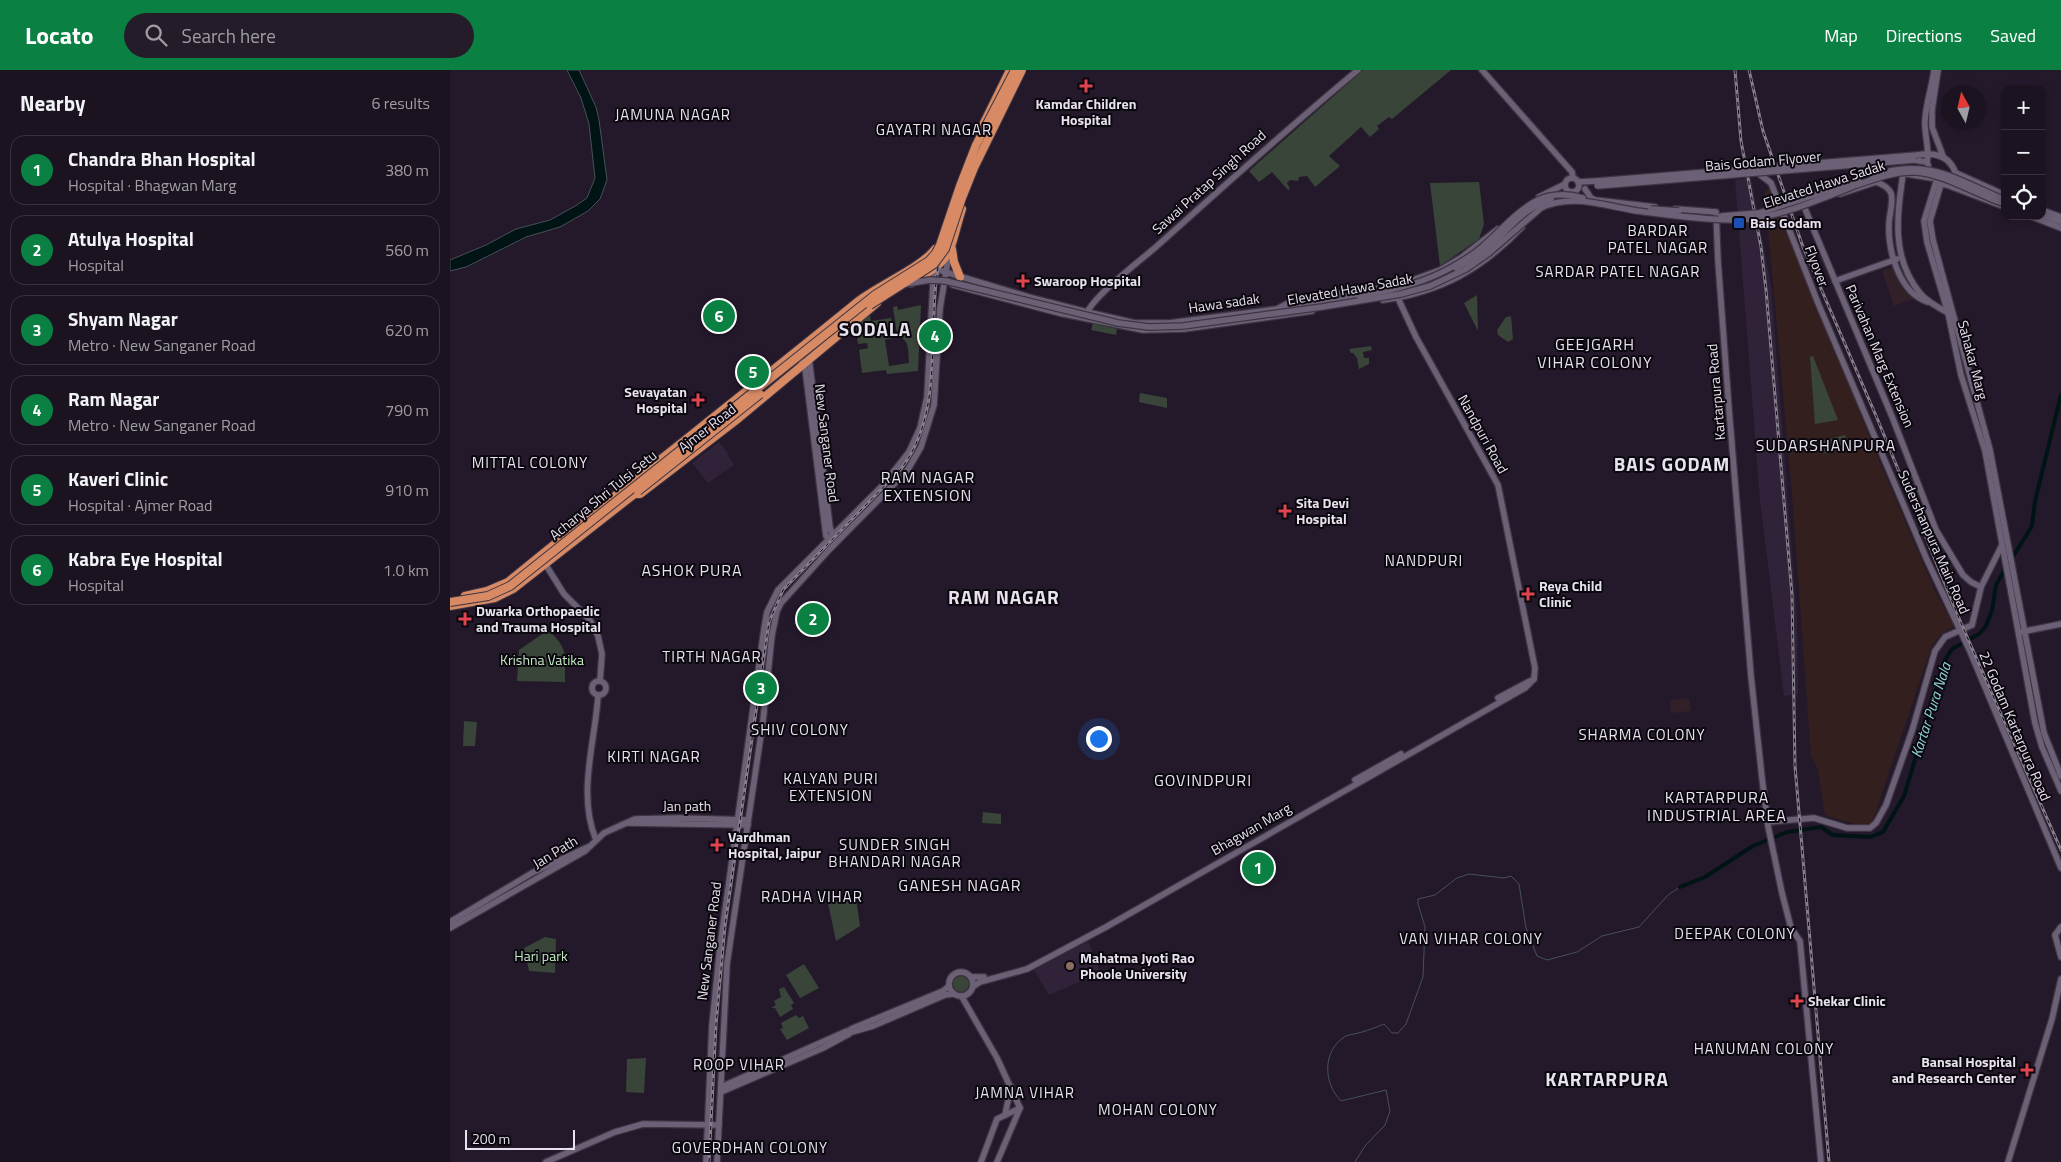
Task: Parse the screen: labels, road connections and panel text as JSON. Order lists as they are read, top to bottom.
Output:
{
  "streets": {
    "highway": ["Ajmer Road", "Acharya Shri Tulsi Setu"],
    "street": [
      "Bais Godam Flyover",
      "Sawai Pratap Singh Road",
      "Elevated Hawa Sadak",
      "Flyover",
      "Hawa sadak",
      "Parivahan Marg Extension",
      "Sahakar Marg",
      "Kartarpura Road",
      "Nandpuri Road",
      "New Sanganer Road",
      "Sudershanpura Main Road",
      "22 Godam Kartarpura Road",
      "Jan path",
      "Bhagwan Marg",
      "Jan Path"
    ]
  },
  "crossings": [
    ["Bais Godam Flyover", "Flyover"],
    ["Bais Godam Flyover", "Hawa sadak"],
    ["Bais Godam Flyover", "Kartarpura Road"],
    ["Sawai Pratap Singh Road", "Hawa sadak"],
    ["Elevated Hawa Sadak", "Hawa sadak"],
    ["Elevated Hawa Sadak", "Acharya Shri Tulsi Setu"],
    ["Flyover", "Sudershanpura Main Road"],
    ["Hawa sadak", "Ajmer Road"],
    ["Hawa sadak", "Nandpuri Road"],
    ["Hawa sadak", "New Sanganer Road"],
    ["Ajmer Road", "New Sanganer Road"],
    ["Ajmer Road", "Acharya Shri Tulsi Setu"],
    ["Nandpuri Road", "Bhagwan Marg"],
    ["New Sanganer Road", "Jan path"],
    ["Sudershanpura Main Road", "22 Godam Kartarpura Road"],
    ["Jan path", "Jan Path"]
  ],
  "districts": [
    "JAMUNA NAGAR",
    "GAYATRI NAGAR",
    "BARDAR PATEL NAGAR",
    "SARDAR PATEL NAGAR",
    "SODALA",
    "GEEJGARH VIHAR COLONY",
    "SUDARSHANPURA",
    "MITTAL COLONY",
    "BAIS GODAM",
    "RAM NAGAR EXTENSION",
    "NANDPURI",
    "ASHOK PURA",
    "RAM NAGAR",
    "TIRTH NAGAR",
    "SHIV COLONY",
    "SHARMA COLONY",
    "KIRTI NAGAR",
    "KALYAN PURI EXTENSION",
    "GOVINDPURI",
    "KARTARPURA INDUSTRIAL AREA",
    "SUNDER SINGH BHANDARI NAGAR",
    "GANESH NAGAR",
    "RADHA VIHAR",
    "DEEPAK COLONY",
    "VAN VIHAR COLONY",
    "HANUMAN COLONY",
    "ROOP VIHAR",
    "KARTARPURA",
    "JAMNA VIHAR",
    "MOHAN COLONY",
    "GOVERDHAN COLONY"
  ],
  "water": ["Kartar Pura Nala"],
  "parks": ["Krishna Vatika", "Hari park"],
  "places": {
    "health": [
      "Kamdar Children Hospital",
      "Swaroop Hospital",
      "Sevayatan Hospital",
      "Sita Devi Hospital",
      "Reya Child Clinic",
      "Dwarka Orthopaedic and Trauma Hospital",
      "Vardhman Hospital, Jaipur",
      "Shekar Clinic",
      "Bansal Hospital and Research Center"
    ],
    "transit": ["Bais Godam"],
    "other": ["Mahatma Jyoti Rao Phoole University"]
  },
  "scale_bar": "200 m",
  "north": "top",
  "page": {
    "header": "Locato",
    "search": "Search here",
    "nav": ["Map", "Directions", "Saved"],
    "heading": ["Nearby", "6 results"],
    "map_buttons": ["+", "−"],
    "list": [
      {
        "mark": "1",
        "name": "Chandra Bhan Hospital",
        "note": "Hospital · Bhagwan Marg",
        "value": "380 m"
      },
      {
        "mark": "2",
        "name": "Atulya Hospital",
        "note": "Hospital",
        "value": "560 m"
      },
      {
        "mark": "3",
        "name": "Shyam Nagar",
        "note": "Metro · New Sanganer Road",
        "value": "620 m"
      },
      {
        "mark": "4",
        "name": "Ram Nagar",
        "note": "Metro · New Sanganer Road",
        "value": "790 m"
      },
      {
        "mark": "5",
        "name": "Kaveri Clinic",
        "note": "Hospital · Ajmer Road",
        "value": "910 m"
      },
      {
        "mark": "6",
        "name": "Kabra Eye Hospital",
        "note": "Hospital",
        "value": "1.0 km"
      }
    ],
    "pins": [
      "6",
      "4",
      "5",
      "2",
      "3",
      "1"
    ],
    "scale": "200 m"
  }
}
